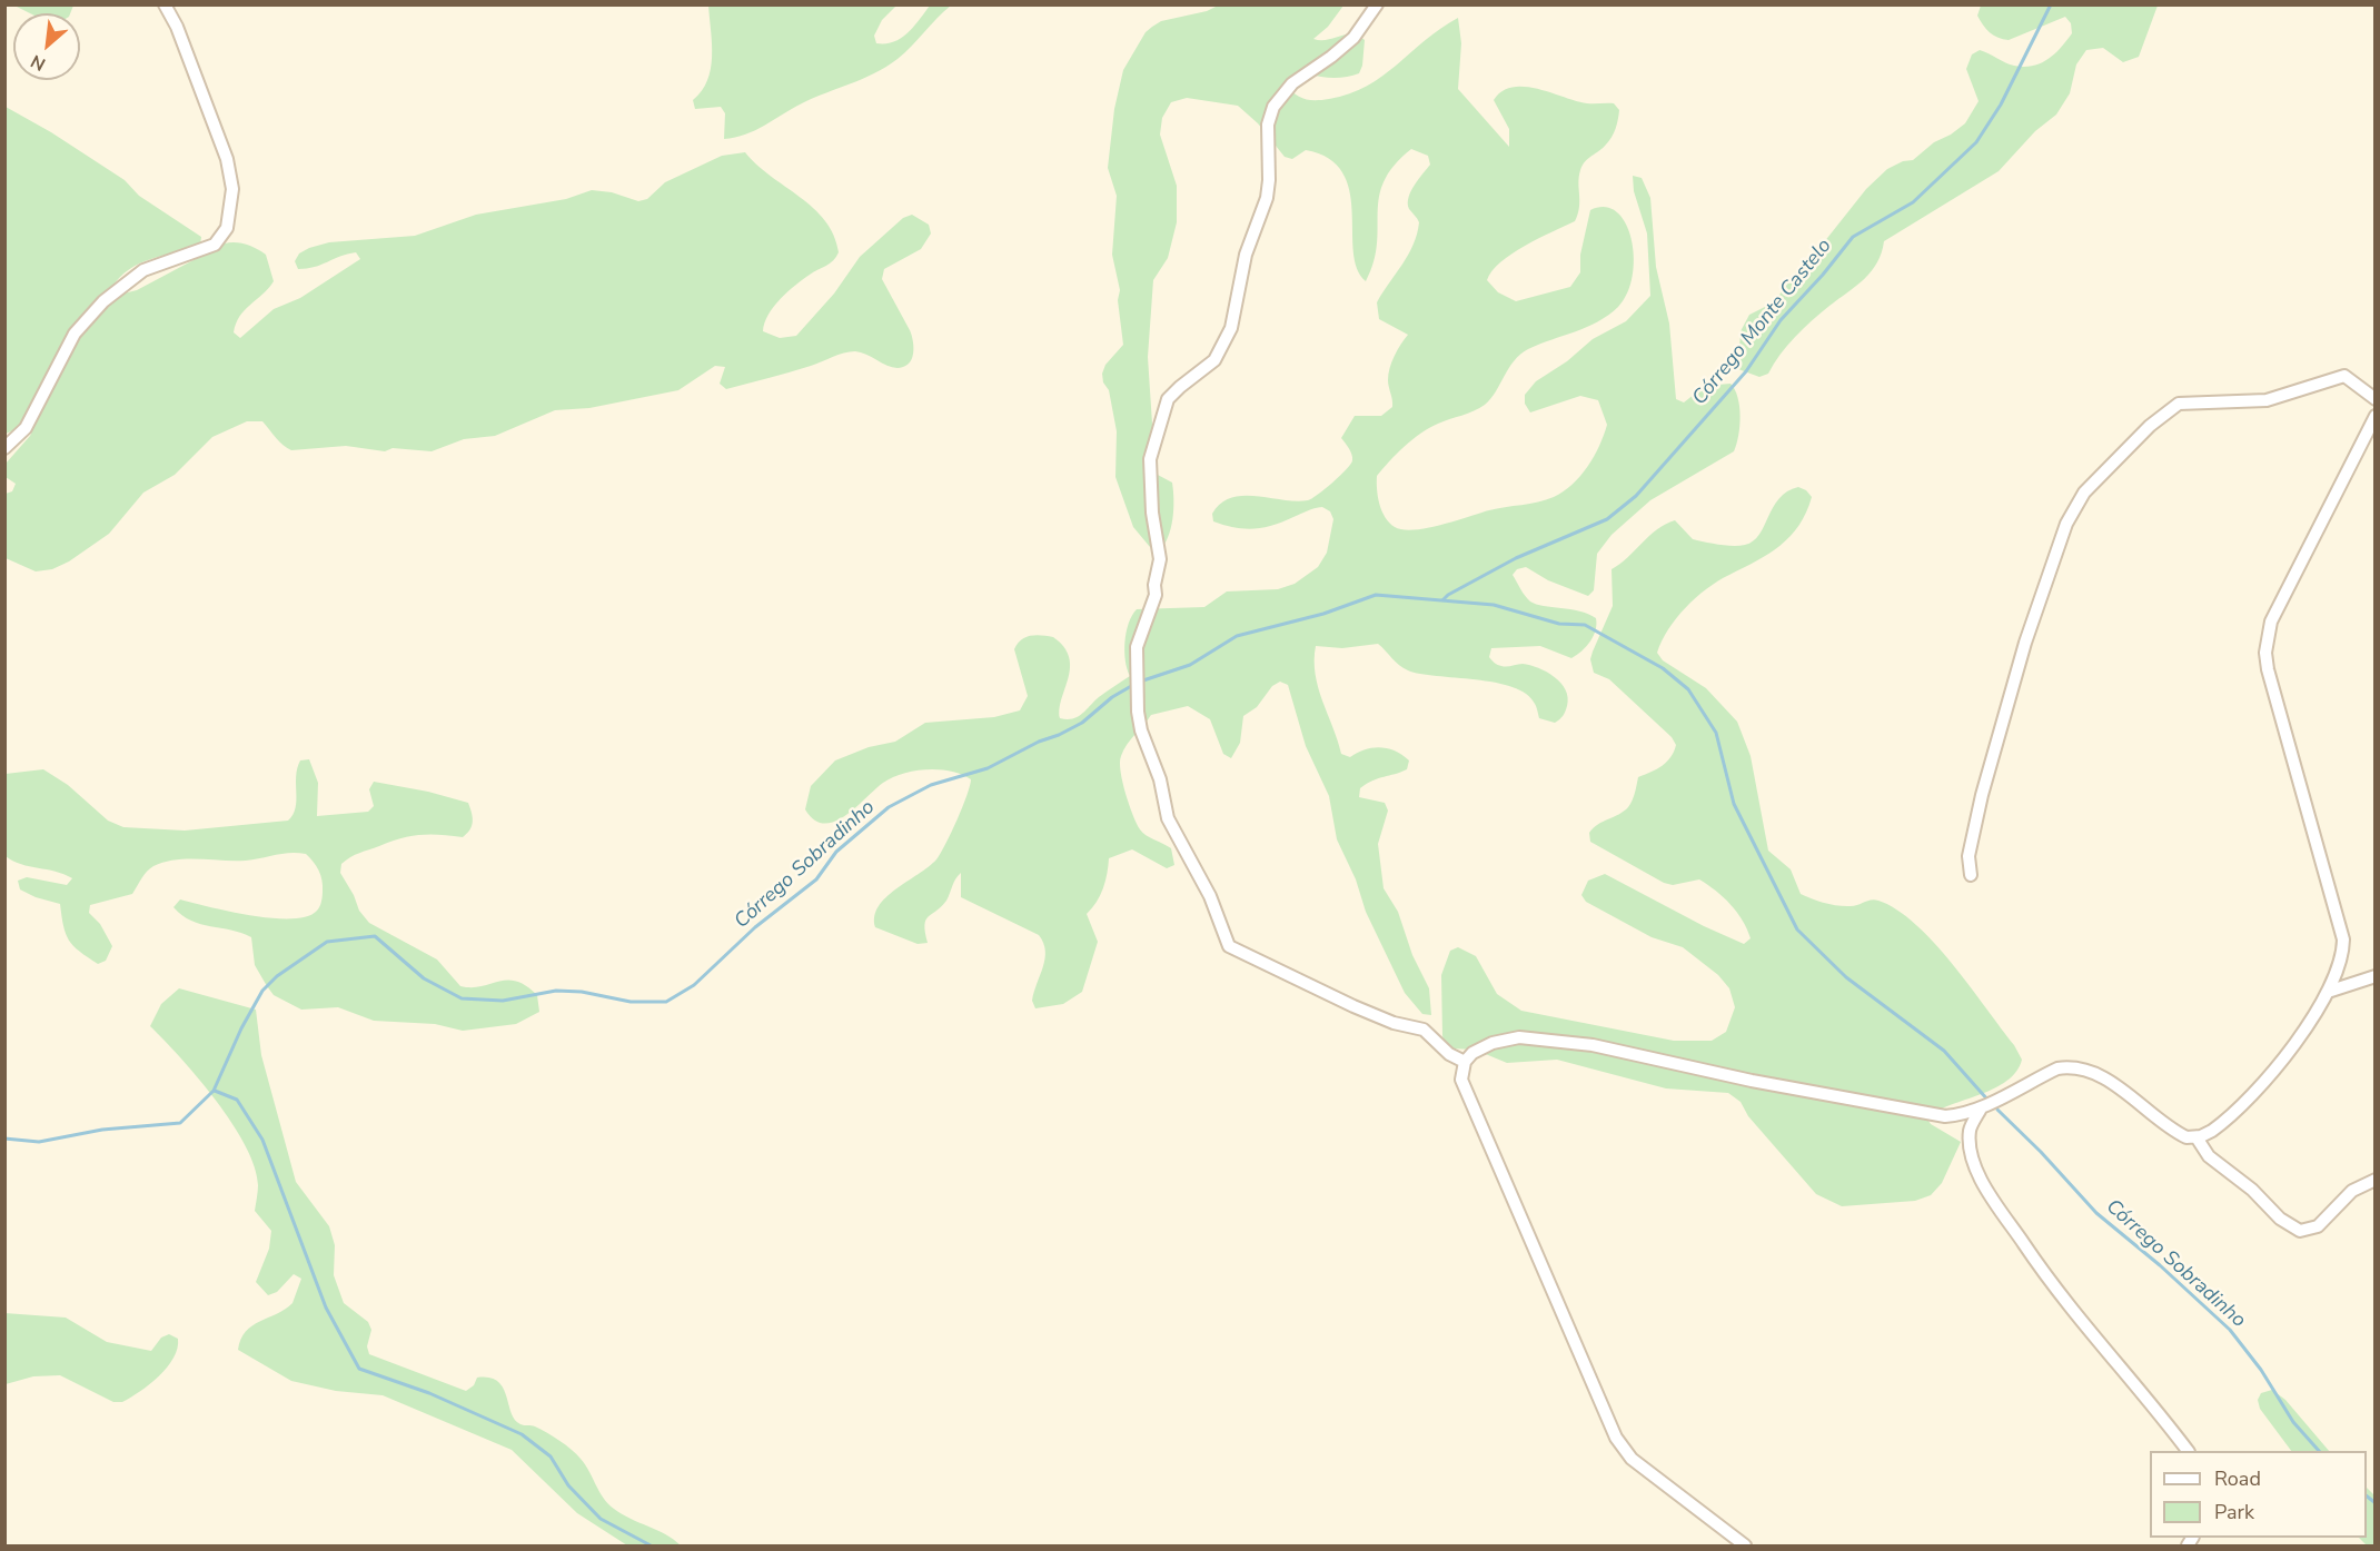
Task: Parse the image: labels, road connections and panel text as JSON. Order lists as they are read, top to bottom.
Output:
{
  "water": ["Córrego Monte Castelo", "Córrego Sobradinho"],
  "legend": ["Road", "Park"],
  "north": "bottom left"
}
